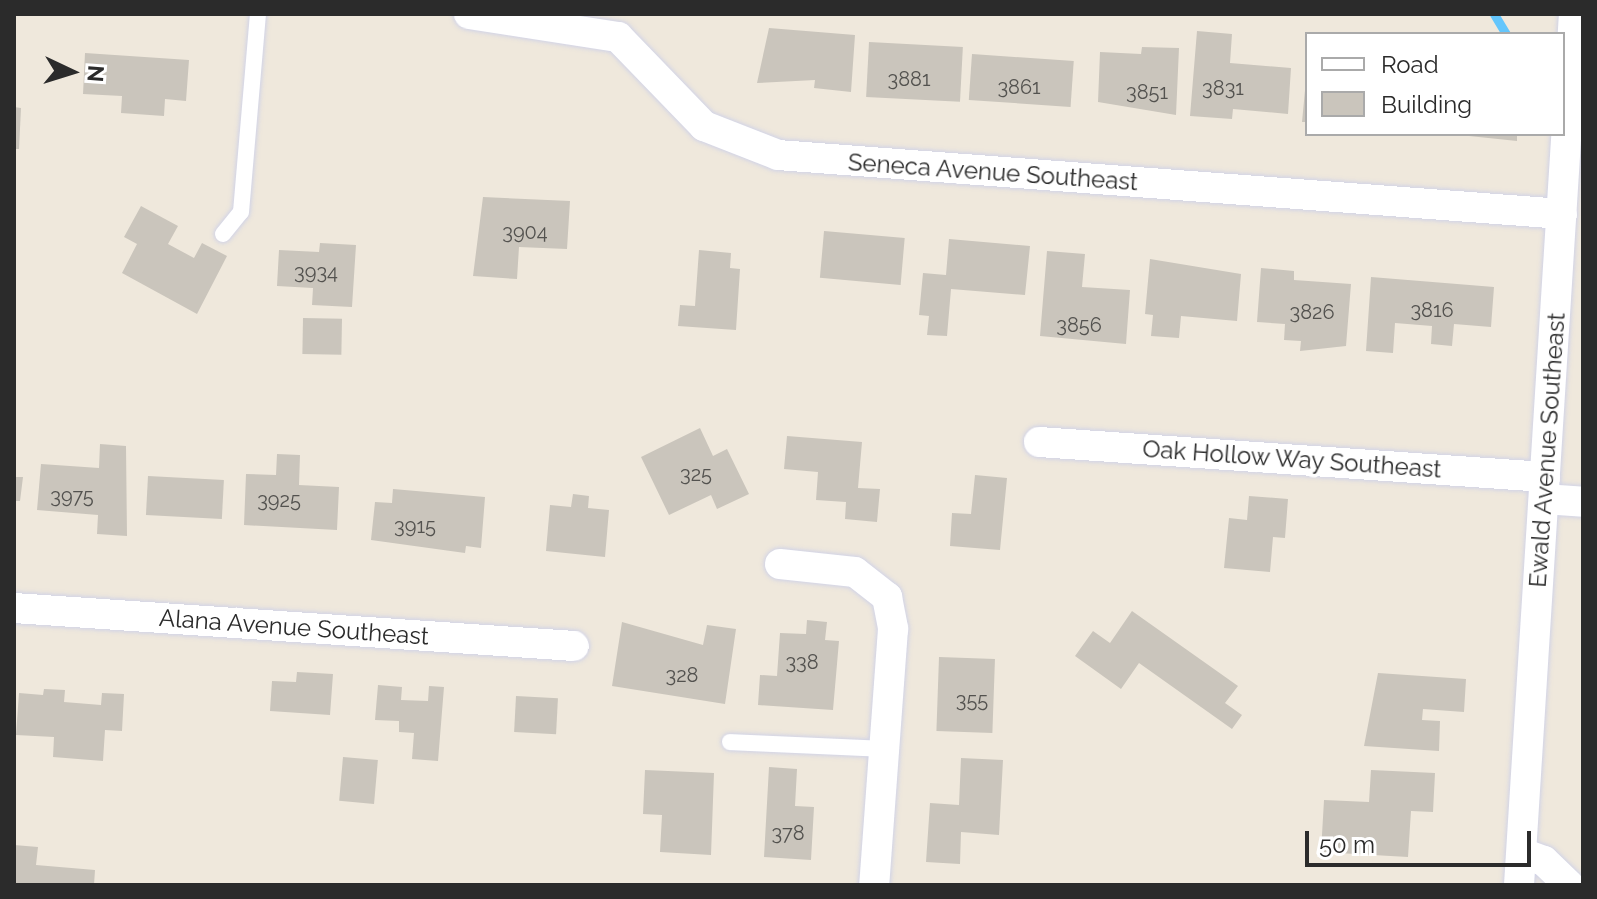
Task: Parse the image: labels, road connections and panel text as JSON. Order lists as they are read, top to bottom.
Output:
{
  "streets": {
    "street": [
      "Seneca Avenue Southeast",
      "Ewald Avenue Southeast",
      "Oak Hollow Way Southeast",
      "Alana Avenue Southeast"
    ]
  },
  "crossings": [
    ["Seneca Avenue Southeast", "Ewald Avenue Southeast"],
    ["Ewald Avenue Southeast", "Oak Hollow Way Southeast"]
  ],
  "house_numbers": [
    "3881",
    "3861",
    "3831",
    "3851",
    "3904",
    "3934",
    "3816",
    "3826",
    "3856",
    "325",
    "3975",
    "3925",
    "3915",
    "338",
    "328",
    "355",
    "378"
  ],
  "legend": ["Road", "Building"],
  "scale_bar": "50 m",
  "north": "right"
}
